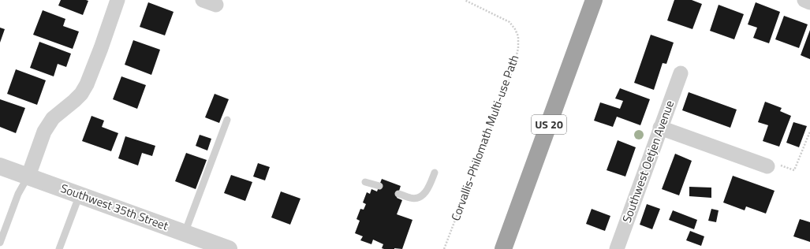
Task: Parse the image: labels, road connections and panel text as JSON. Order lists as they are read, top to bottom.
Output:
{
  "streets": {
    "highway": ["US 20"],
    "street": ["Southwest Oetjen Avenue", "Southwest 35th Street"],
    "path": ["Corvallis-Philomath Multi-use Path"]
  }
}
